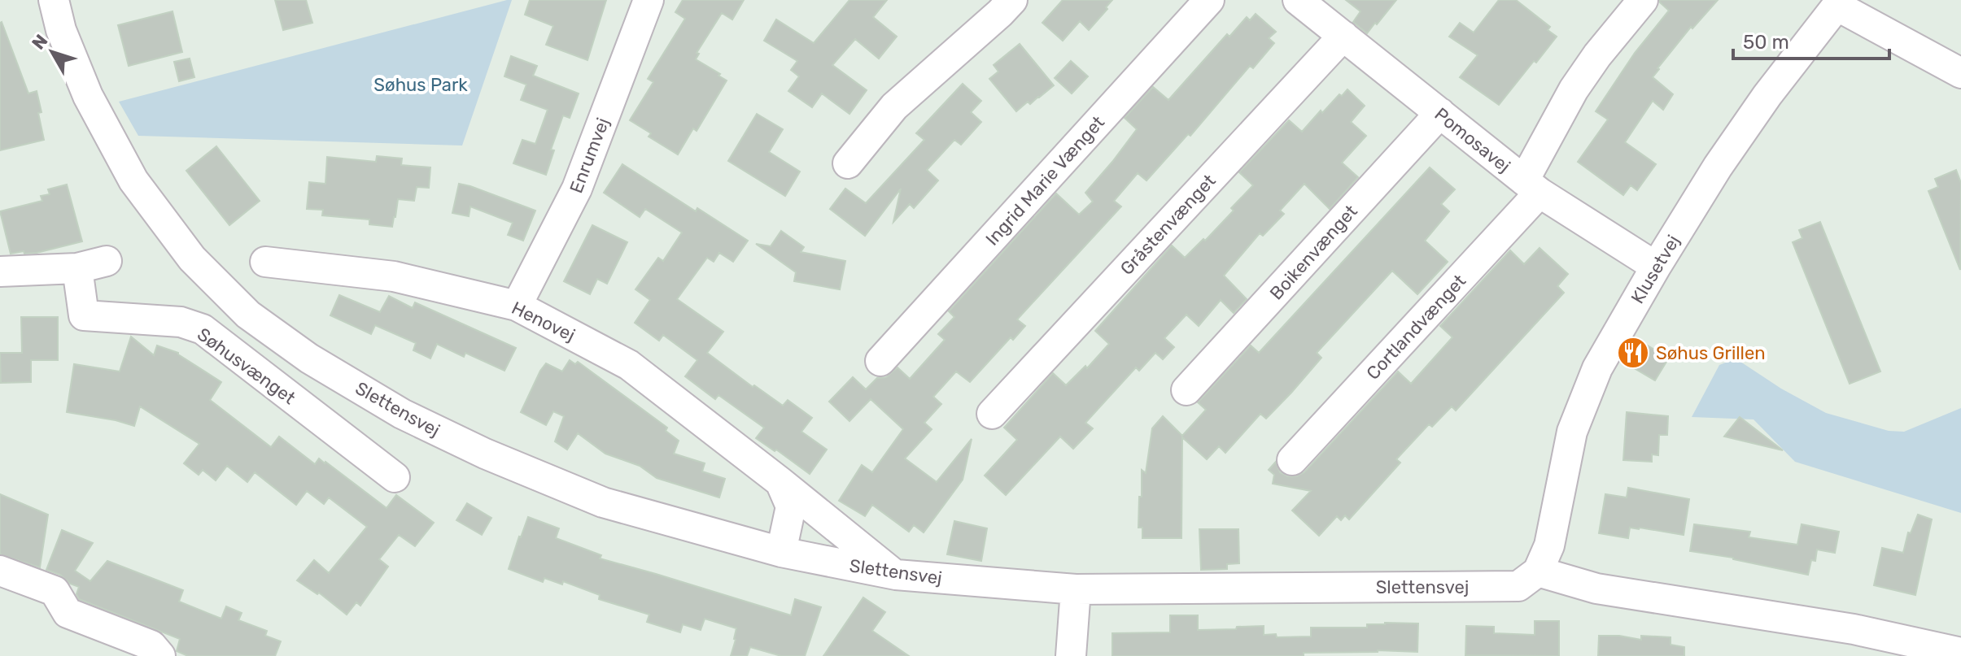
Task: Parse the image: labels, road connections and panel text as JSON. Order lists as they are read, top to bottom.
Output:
{
  "streets": {
    "street": [
      "Pomosavej",
      "Enrumvej",
      "Ingrid Marie Vænget",
      "Gråstenvænget",
      "Boikenvænget",
      "Klusetvej",
      "Henovej",
      "Cortlandvænget",
      "Søhusvænget",
      "Slettensvej"
    ]
  },
  "crossings": [
    ["Pomosavej", "Gråstenvænget"],
    ["Pomosavej", "Boikenvænget"],
    ["Pomosavej", "Klusetvej"],
    ["Pomosavej", "Cortlandvænget"],
    ["Enrumvej", "Henovej"],
    ["Klusetvej", "Slettensvej"],
    ["Henovej", "Slettensvej"]
  ],
  "parks": ["Søhus Park"],
  "places": {
    "restaurant": ["Søhus Grillen"]
  },
  "scale_bar": "50 m",
  "north": "top left"
}
